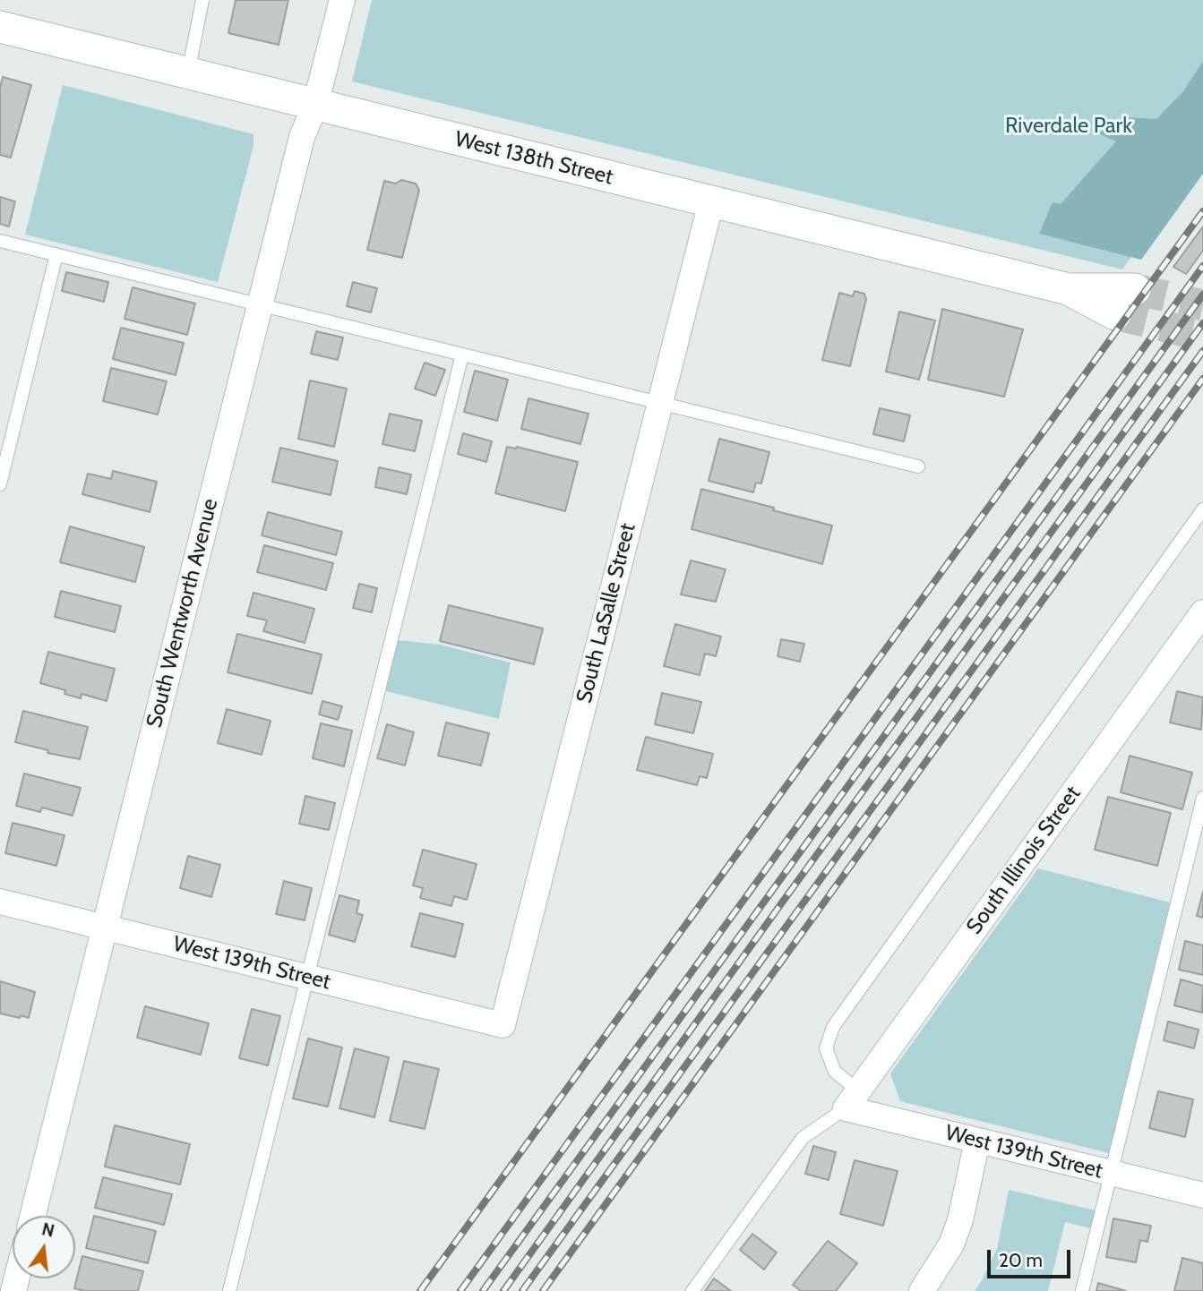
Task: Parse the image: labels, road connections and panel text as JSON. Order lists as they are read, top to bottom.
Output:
{
  "streets": {
    "street": [
      "West 138th Street",
      "South Wentworth Avenue",
      "South LaSalle Street",
      "South Illinois Street",
      "West 139th Street"
    ]
  },
  "crossings": [
    ["West 138th Street", "South Wentworth Avenue"],
    ["West 138th Street", "South LaSalle Street"],
    ["South Wentworth Avenue", "West 139th Street"],
    ["South LaSalle Street", "West 139th Street"],
    ["South Illinois Street", "West 139th Street"]
  ],
  "parks": ["Riverdale Park"],
  "scale_bar": "20 m",
  "north": "top"
}
